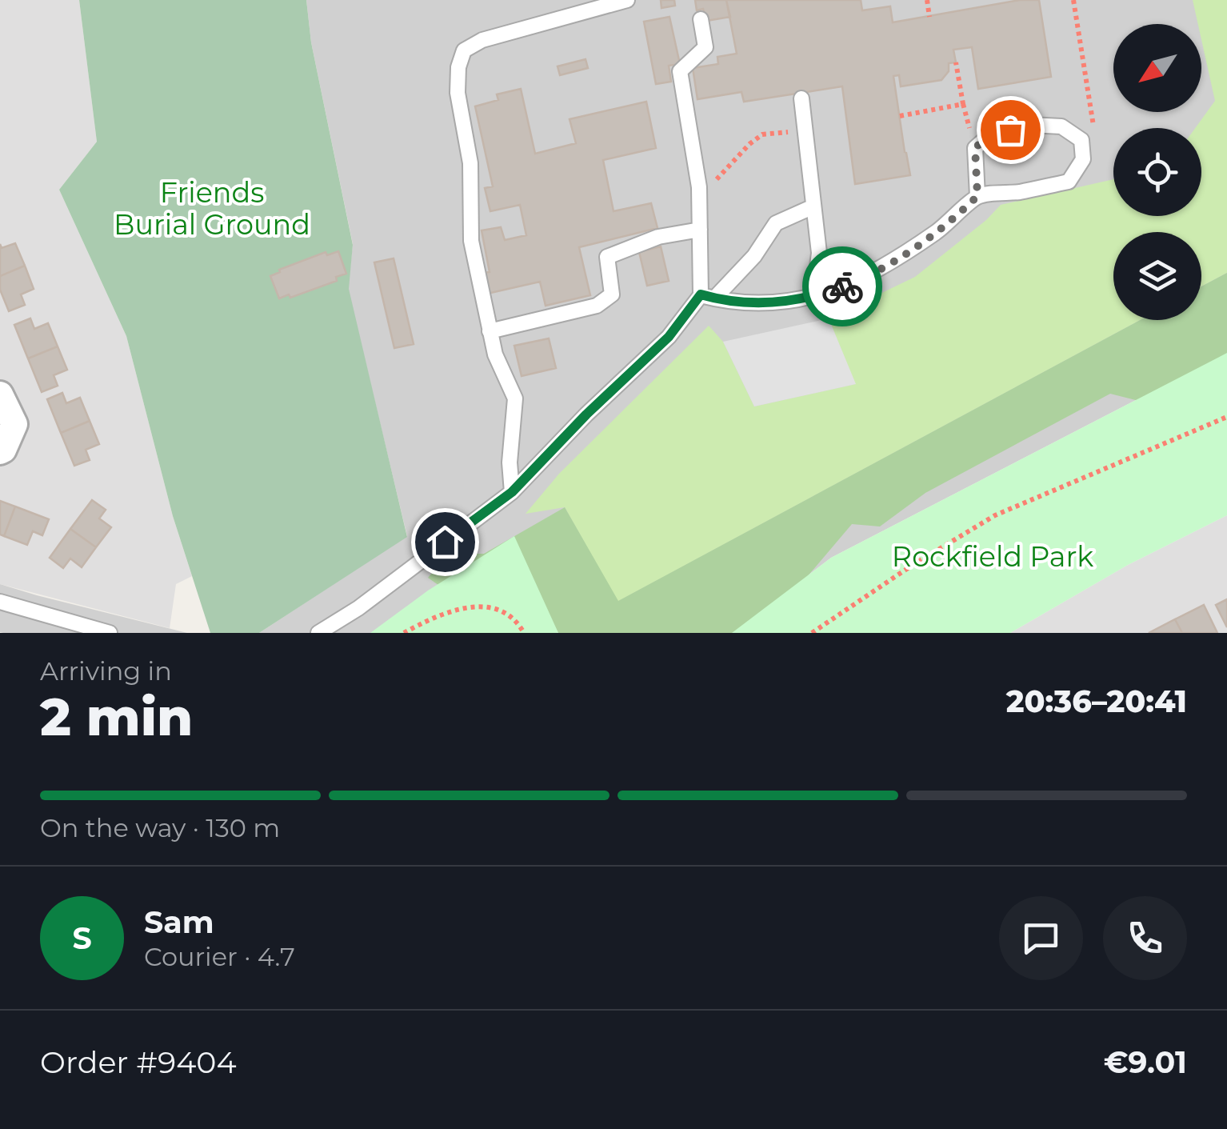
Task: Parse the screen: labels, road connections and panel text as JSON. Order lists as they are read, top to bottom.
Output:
{
  "parks": ["Friends Burial Ground", "Rockfield Park"],
  "north": "bottom left",
  "page": {
    "heading": ["2 min", "Arriving in", "20:36–20:41"],
    "panel": [
      "Sam",
      "Courier · 4.7",
      "Order #9404",
      "€9.01"
    ],
    "bar": "On the way · 130 m",
    "round": "S"
  }
}
